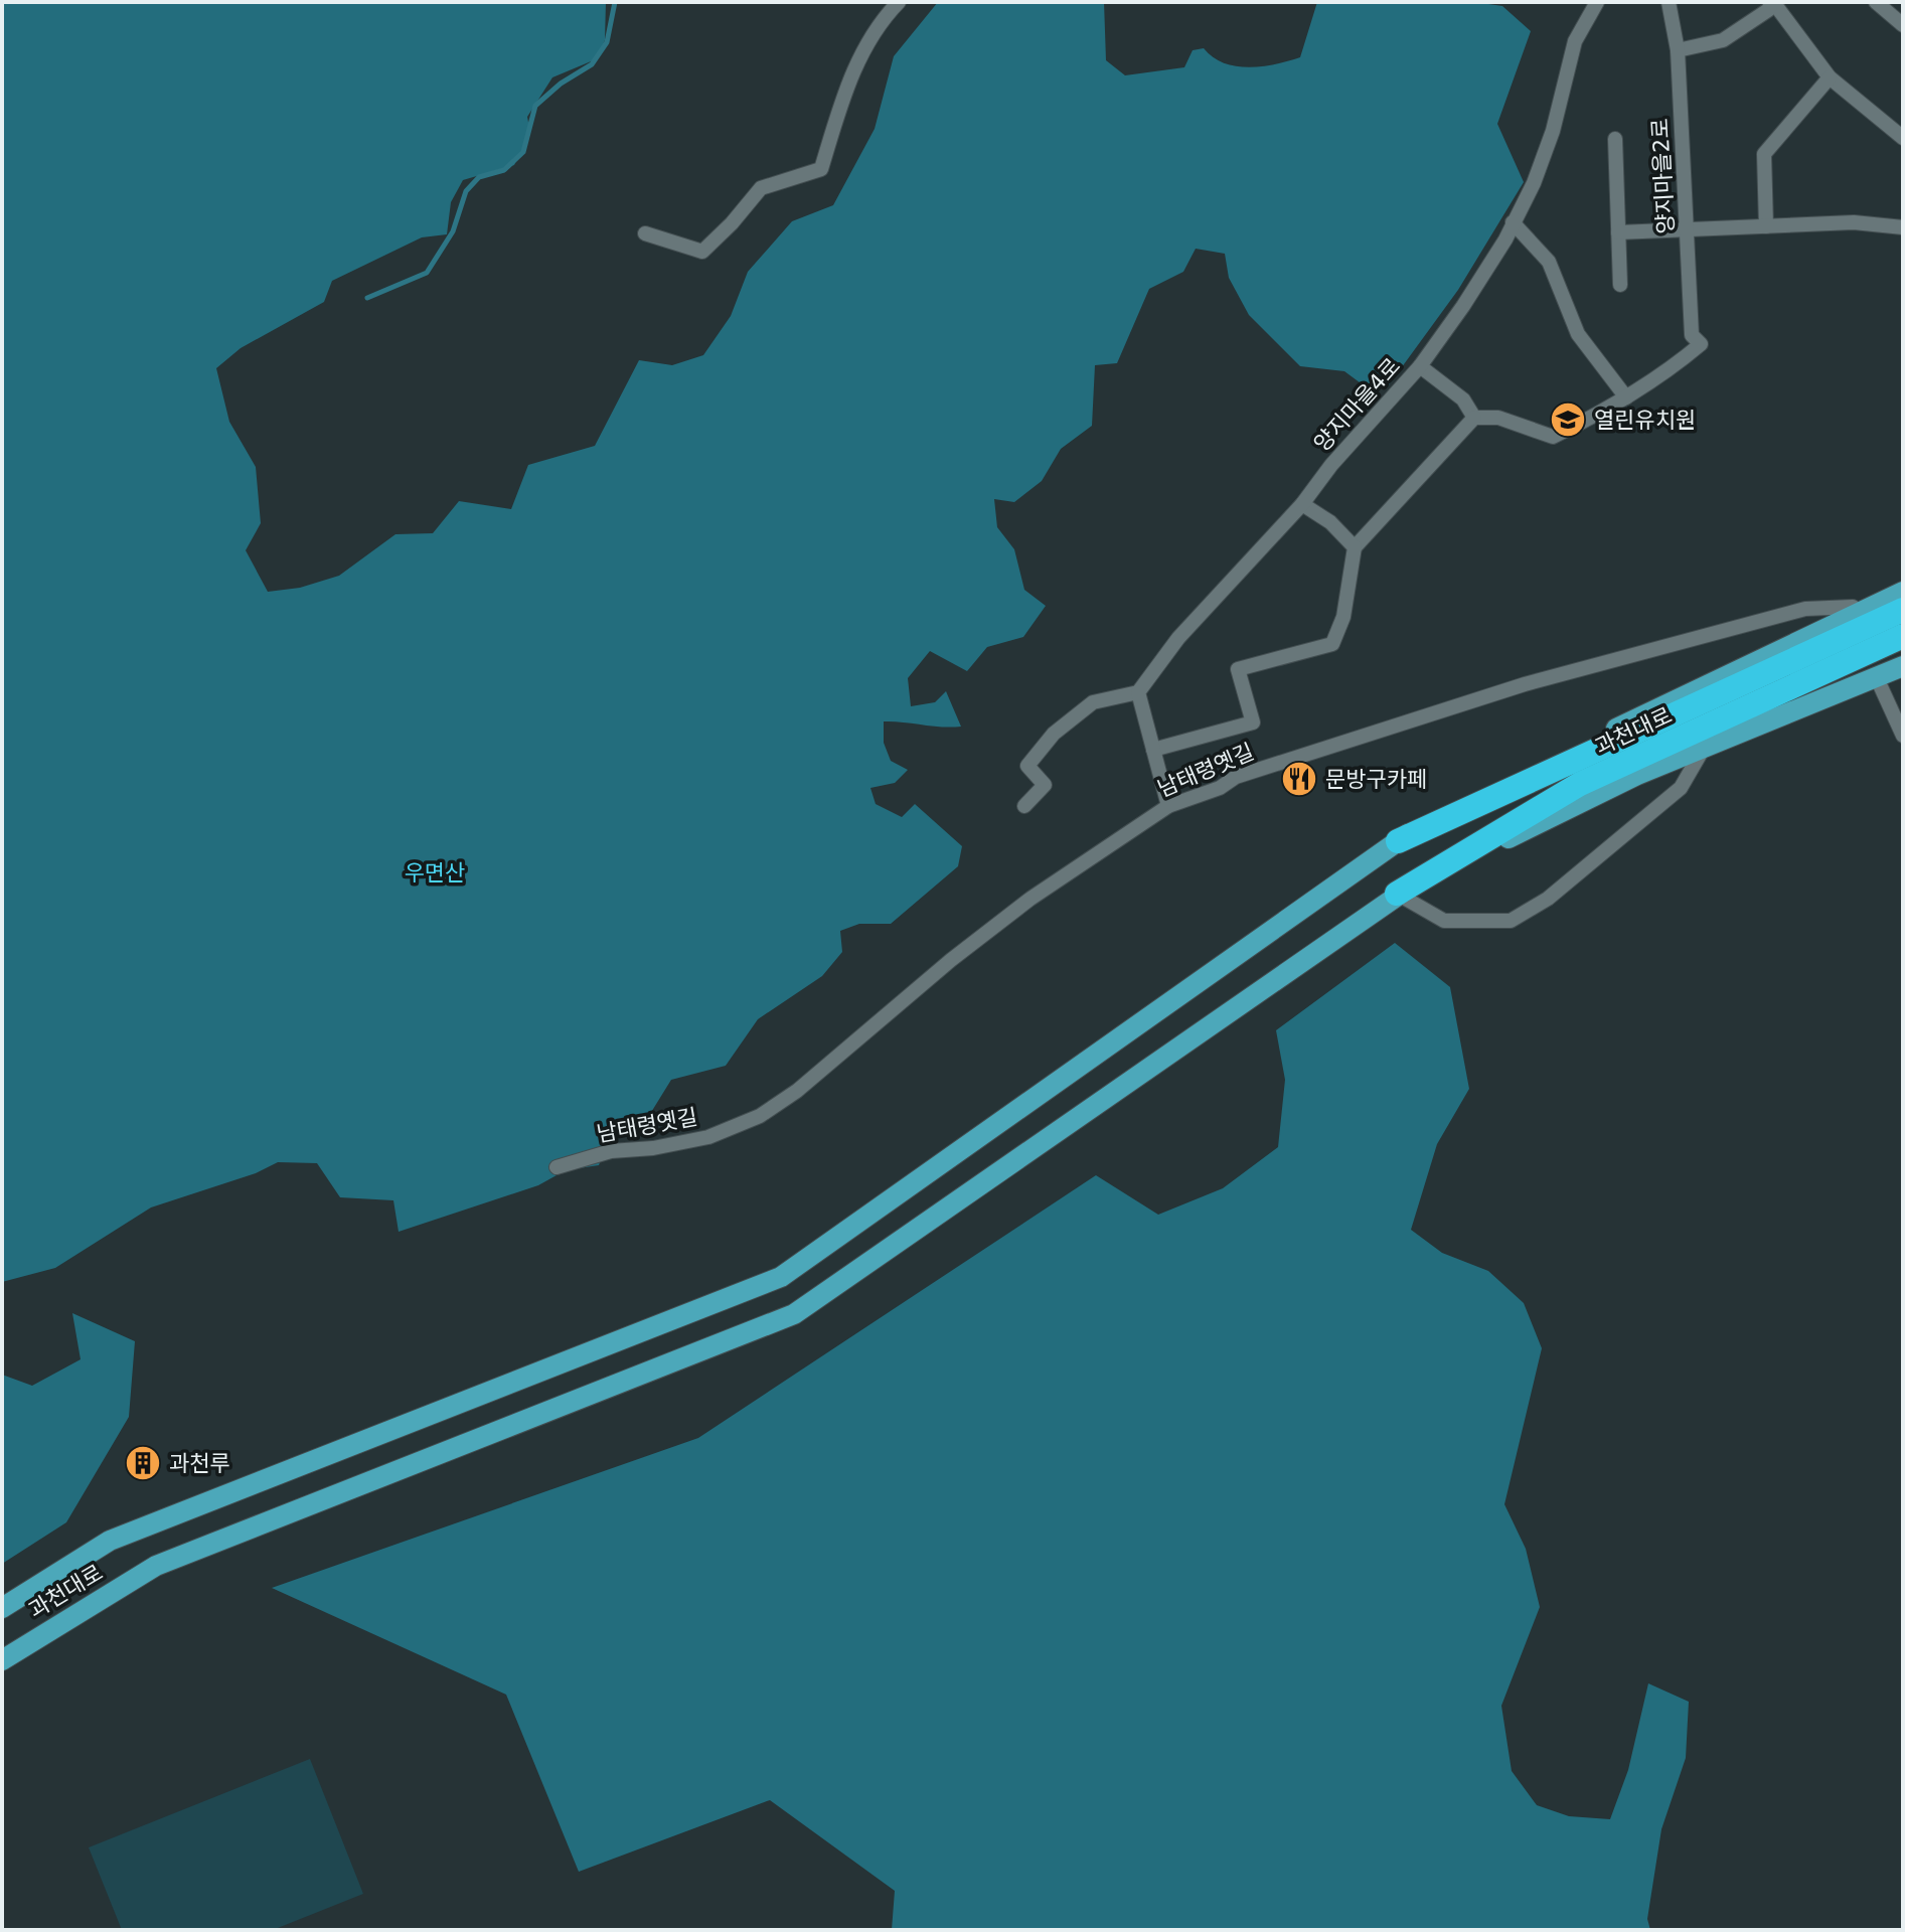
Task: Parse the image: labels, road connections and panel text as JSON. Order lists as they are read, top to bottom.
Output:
{
  "streets": {
    "highway": ["과천대로"],
    "street": ["양지마을2로", "양지마을4로", "남태령옛길"]
  },
  "parks": ["우면산"],
  "places": {
    "school or university": ["열린유치원"],
    "restaurant": ["문방구카페"],
    "building": ["과천루"]
  }
}
